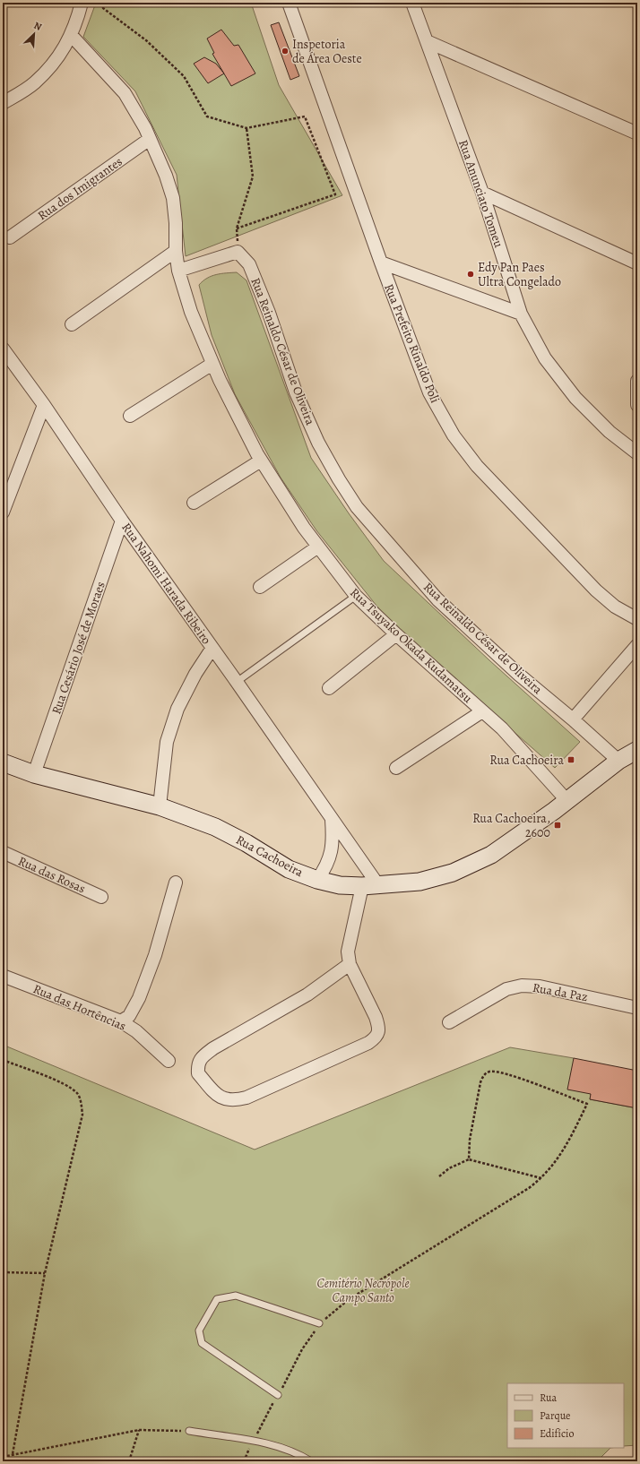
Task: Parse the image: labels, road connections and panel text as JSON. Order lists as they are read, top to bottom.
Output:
{
  "streets": {
    "main road": ["Rua Cachoeira"],
    "street": [
      "Rua dos Imigrantes",
      "Rua Anunciato Tomeu",
      "Rua Prefeito Rinaldo Poli",
      "Rua Reinaldo César de Oliveira",
      "Rua Nahomi Harada Ribeiro",
      "Rua Tsuyako Okada Kudamatsu",
      "Rua Cesário José de Moraes",
      "Rua das Rosas",
      "Rua da Paz",
      "Rua das Hortências"
    ]
  },
  "crossings": [
    ["Rua dos Imigrantes", "Rua Tsuyako Okada Kudamatsu"],
    ["Rua Reinaldo César de Oliveira", "Rua Cachoeira"],
    ["Rua Nahomi Harada Ribeiro", "Rua Cesário José de Moraes"],
    ["Rua Nahomi Harada Ribeiro", "Rua Cachoeira"],
    ["Rua Tsuyako Okada Kudamatsu", "Rua Cachoeira"],
    ["Rua Cesário José de Moraes", "Rua Cachoeira"]
  ],
  "parks": ["Cemitério Necrópole Campo Santo"],
  "places": {
    "other": ["Inspetoria de Área Oeste", "Edy Pan Paes Ultra Congelado"],
    "transit": ["Rua Cachoeira", "Rua Cachoeira, 2600"]
  },
  "legend": ["Rua", "Parque", "Edifício"],
  "north": "top right"
}
